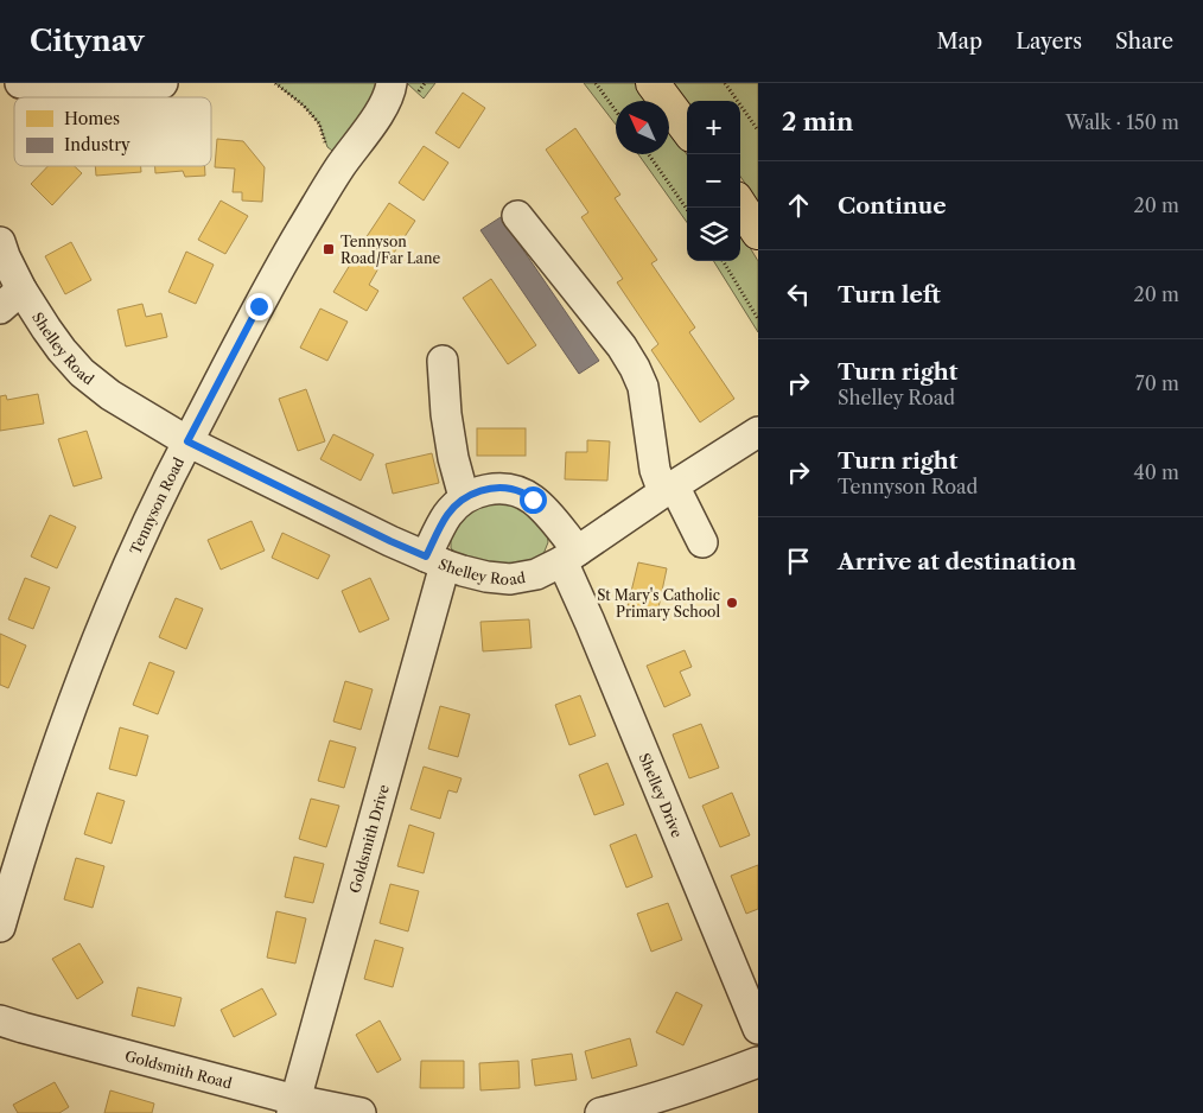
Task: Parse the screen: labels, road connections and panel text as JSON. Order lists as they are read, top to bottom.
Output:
{
  "streets": {
    "street": [
      "Shelley Road",
      "Tennyson Road",
      "Shelley Drive",
      "Goldsmith Drive",
      "Goldsmith Road"
    ]
  },
  "crossings": [
    ["Shelley Road", "Tennyson Road"],
    ["Shelley Road", "Shelley Drive"],
    ["Shelley Road", "Goldsmith Drive"],
    ["Shelley Drive", "Goldsmith Drive"],
    ["Goldsmith Drive", "Goldsmith Road"]
  ],
  "places": {
    "transit": ["Tennyson Road/Far Lane"],
    "other": ["St Mary's Catholic Primary School"]
  },
  "legend": ["Homes", "Industry"],
  "north": "top left",
  "page": {
    "header": "Citynav",
    "nav": ["Map", "Layers", "Share"],
    "heading": ["2 min", "Walk · 150 m"],
    "map_buttons": ["+", "−"],
    "list": [
      ["Continue", "20 m"],
      ["Turn left", "20 m"],
      ["Turn right", "Shelley Road", "70 m"],
      ["Turn right", "Tennyson Road", "40 m"],
      "Arrive at destination"
    ]
  }
}
